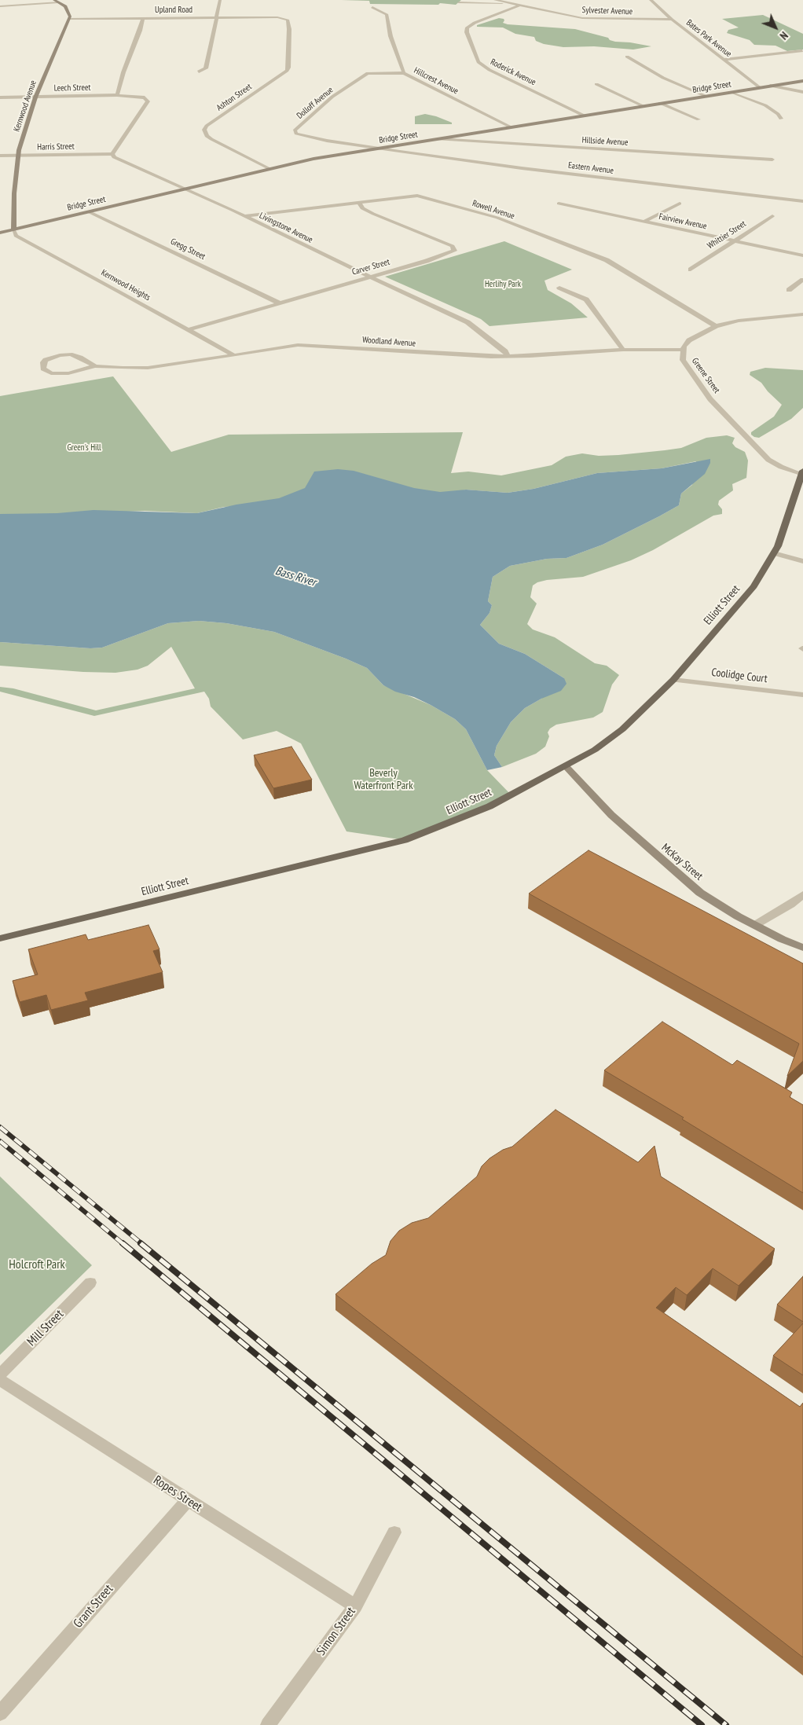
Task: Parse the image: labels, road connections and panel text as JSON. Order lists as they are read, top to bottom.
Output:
{
  "streets": {
    "main road": [
      "Bridge Street",
      "Kernwood Avenue",
      "Elliott Street",
      "McKay Street"
    ],
    "street": [
      "Upland Road",
      "Sylvester Avenue",
      "Bates Park Avenue",
      "Roderick Avenue",
      "Hillcrest Avenue",
      "Leech Street",
      "Ashton Street",
      "Dolloff Avenue",
      "Hillside Avenue",
      "Harris Street",
      "Eastern Avenue",
      "Rowell Avenue",
      "Fairview Avenue",
      "Livingstone Avenue",
      "Whittier Street",
      "Gregg Street",
      "Carver Street",
      "Kernwood Heights",
      "Woodland Avenue",
      "Greene Street",
      "Coolidge Court",
      "Mill Street",
      "Ropes Street",
      "Grant Street",
      "Simon Street"
    ]
  },
  "crossings": [
    ["Upland Road", "Ashton Street"],
    ["Upland Road", "Kernwood Avenue"],
    ["Sylvester Avenue", "Bates Park Avenue"],
    ["Sylvester Avenue", "Roderick Avenue"],
    ["Bates Park Avenue", "Bridge Street"],
    ["Roderick Avenue", "Bridge Street"],
    ["Hillcrest Avenue", "Bridge Street"],
    ["Hillcrest Avenue", "Dolloff Avenue"],
    ["Bridge Street", "Ashton Street"],
    ["Bridge Street", "Dolloff Avenue"],
    ["Bridge Street", "Kernwood Avenue"],
    ["Bridge Street", "Hillside Avenue"],
    ["Bridge Street", "Eastern Avenue"],
    ["Bridge Street", "Livingstone Avenue"],
    ["Bridge Street", "Gregg Street"],
    ["Bridge Street", "Kernwood Heights"],
    ["Leech Street", "Kernwood Avenue"],
    ["Leech Street", "Harris Street"],
    ["Leech Street", "Livingstone Avenue"],
    ["Dolloff Avenue", "Eastern Avenue"],
    ["Kernwood Avenue", "Harris Street"],
    ["Kernwood Avenue", "Kernwood Heights"],
    ["Harris Street", "Livingstone Avenue"],
    ["Rowell Avenue", "Livingstone Avenue"],
    ["Rowell Avenue", "Carver Street"],
    ["Rowell Avenue", "Greene Street"],
    ["Fairview Avenue", "Whittier Street"],
    ["Livingstone Avenue", "Carver Street"],
    ["Livingstone Avenue", "Woodland Avenue"],
    ["Gregg Street", "Carver Street"],
    ["Carver Street", "Kernwood Heights"],
    ["Kernwood Heights", "Woodland Avenue"],
    ["Woodland Avenue", "Greene Street"],
    ["Greene Street", "Elliott Street"],
    ["Elliott Street", "Coolidge Court"],
    ["Elliott Street", "McKay Street"],
    ["Ropes Street", "Grant Street"],
    ["Ropes Street", "Simon Street"]
  ],
  "water": ["Bass River"],
  "parks": [
    "Herlihy Park",
    "Green's Hill",
    "Beverly Waterfront Park",
    "Holcroft Park"
  ],
  "north": "bottom right"
}
